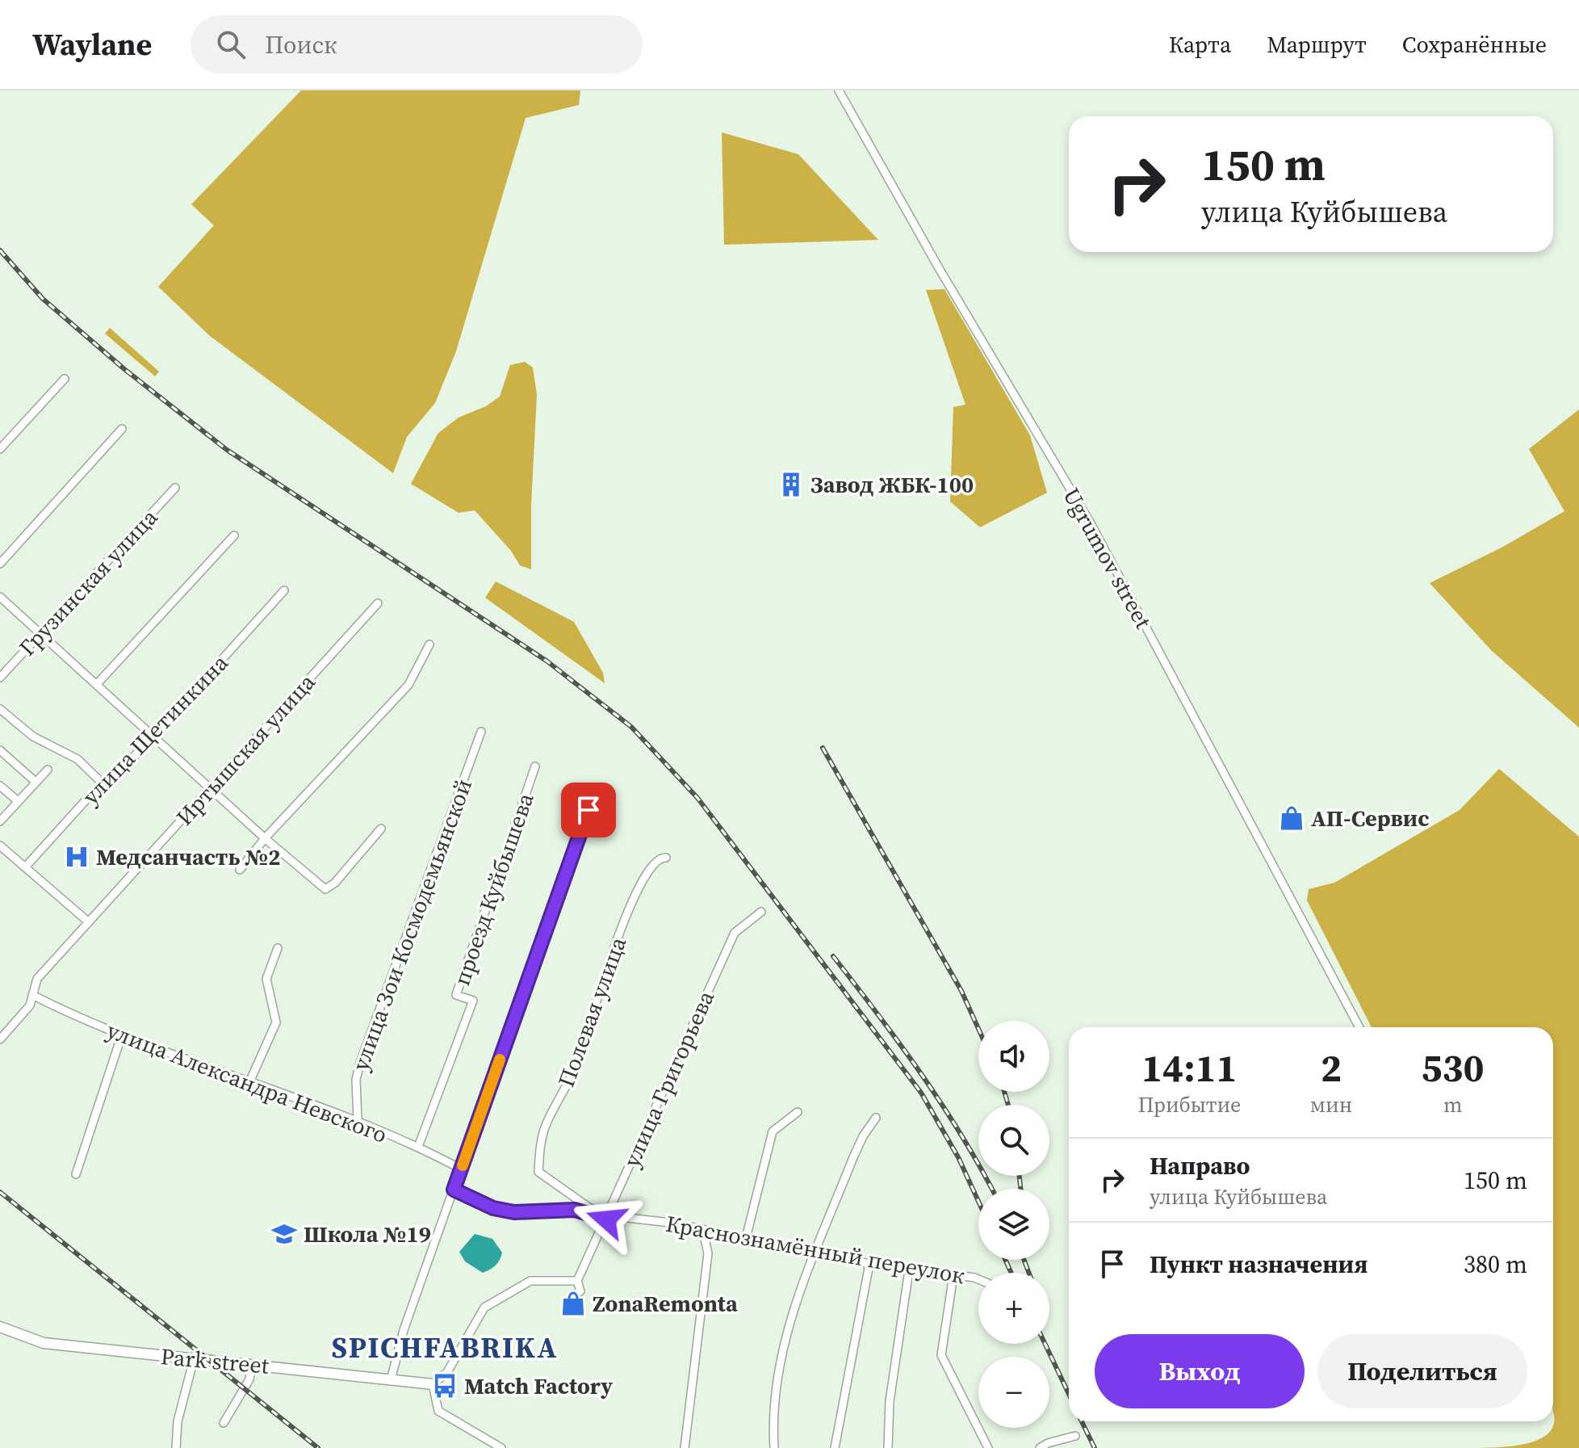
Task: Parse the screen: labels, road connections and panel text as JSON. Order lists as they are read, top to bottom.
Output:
{
  "streets": {
    "street": [
      "Ugrumov street",
      "Грузинская улица",
      "улица Щетинкина",
      "Иртышская улица",
      "проезд Куйбышева",
      "улица Зои Космодемьянской",
      "Полевая улица",
      "улица Григорьева",
      "улица Александра Невского",
      "Краснознамённый переулок",
      "Park street"
    ]
  },
  "crossings": [
    ["Иртышская улица", "улица Александра Невского"],
    ["проезд Куйбышева", "улица Александра Невского"],
    ["улица Зои Космодемьянской", "улица Александра Невского"],
    ["Полевая улица", "улица Григорьева"],
    ["Полевая улица", "Краснознамённый переулок"],
    ["улица Григорьева", "Краснознамённый переулок"]
  ],
  "districts": ["SPICHFABRIKA"],
  "places": {
    "building": ["Завод ЖБК-100"],
    "shop": ["АП-Сервис", "ZonaRemonta"],
    "hospital": ["Медсанчасть №2"],
    "school or university": ["Школа №19"],
    "bus stop": ["Match Factory"]
  },
  "page": {
    "header": "Waylane",
    "search": "Поиск",
    "nav": ["Карта", "Маршрут", "Сохранённые"],
    "turn": ["150 m", "улица Куйбышева"],
    "map_buttons": ["+", "−"],
    "eta": [
      "14:11",
      "Прибытие",
      "2",
      "мин",
      "530",
      "m"
    ],
    "list": [
      {
        "name": "Направо",
        "note": "улица Куйбышева",
        "value": "150 m"
      },
      {
        "name": "Пункт назначения",
        "value": "380 m"
      }
    ],
    "buttons": ["Выход", "Поделиться"]
  }
}
